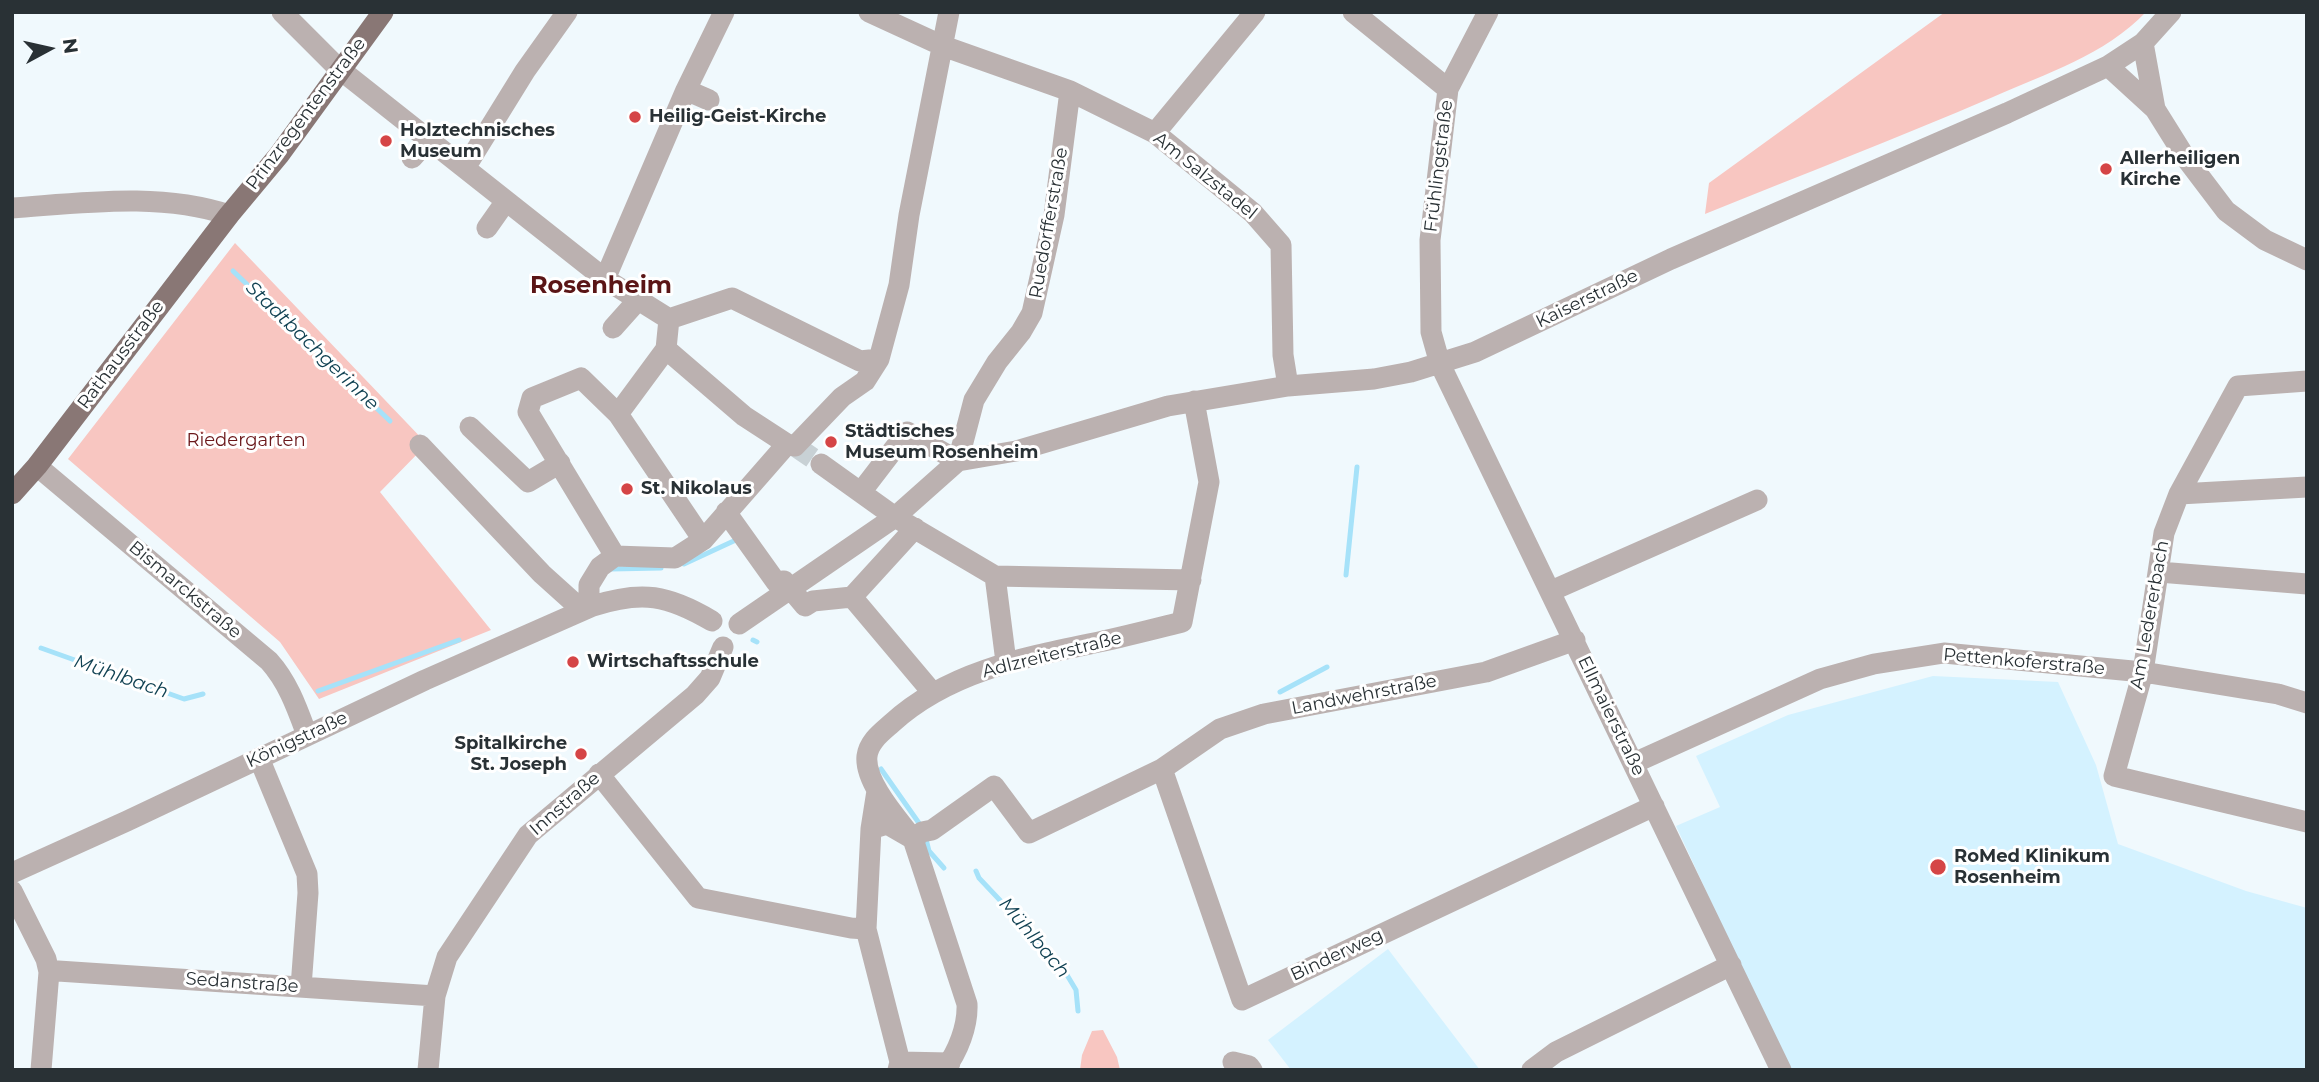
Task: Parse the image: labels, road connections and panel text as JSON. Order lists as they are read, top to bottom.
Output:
{
  "streets": {
    "main road": ["Prinzregentenstraße", "Rathausstraße"],
    "street": [
      "Frühlingstraße",
      "Am Salzstadel",
      "Ruedorfferstraße",
      "Kaiserstraße",
      "Bismarckstraße",
      "Am Ledererbach",
      "Adlzreiterstraße",
      "Pettenkoferstraße",
      "Landwehrstraße",
      "Ellmaierstraße",
      "Königstraße",
      "Innstraße",
      "Binderweg",
      "Sedanstraße"
    ]
  },
  "crossings": [
    ["Prinzregentenstraße", "Rathausstraße"],
    ["Frühlingstraße", "Kaiserstraße"],
    ["Frühlingstraße", "Ellmaierstraße"],
    ["Am Salzstadel", "Ruedorfferstraße"],
    ["Am Salzstadel", "Kaiserstraße"],
    ["Ruedorfferstraße", "Kaiserstraße"],
    ["Kaiserstraße", "Adlzreiterstraße"],
    ["Kaiserstraße", "Ellmaierstraße"],
    ["Rathausstraße", "Bismarckstraße"],
    ["Bismarckstraße", "Königstraße"],
    ["Am Ledererbach", "Pettenkoferstraße"],
    ["Pettenkoferstraße", "Ellmaierstraße"],
    ["Landwehrstraße", "Ellmaierstraße"],
    ["Landwehrstraße", "Binderweg"],
    ["Ellmaierstraße", "Binderweg"],
    ["Königstraße", "Innstraße"],
    ["Innstraße", "Sedanstraße"]
  ],
  "districts": ["Rosenheim"],
  "water": ["Stadtbachgerinne", "Mühlbach"],
  "parks": ["Riedergarten"],
  "places": [
    "Heilig-Geist-Kirche",
    "Holztechnisches Museum",
    "Allerheiligen Kirche",
    "Städtisches Museum Rosenheim",
    "St. Nikolaus",
    "Wirtschaftsschule",
    "Spitalkirche St. Joseph",
    "RoMed Klinikum Rosenheim"
  ],
  "north": "right"
}
